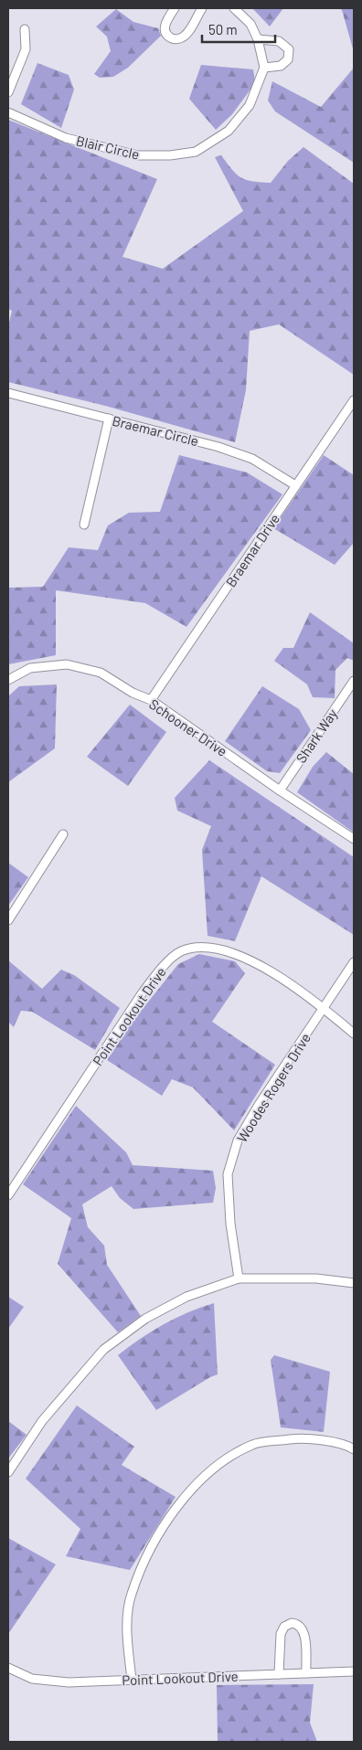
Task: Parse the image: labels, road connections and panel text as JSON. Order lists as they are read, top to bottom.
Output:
{
  "streets": {
    "street": [
      "Blair Circle",
      "Braemar Circle",
      "Braemar Drive",
      "Schooner Drive",
      "Shark Way",
      "Point Lookout Drive",
      "Woodes Rogers Drive"
    ]
  },
  "crossings": [
    ["Braemar Circle", "Braemar Drive"],
    ["Braemar Drive", "Schooner Drive"],
    ["Schooner Drive", "Shark Way"],
    ["Point Lookout Drive", "Woodes Rogers Drive"]
  ],
  "scale_bar": "50 m"
}
